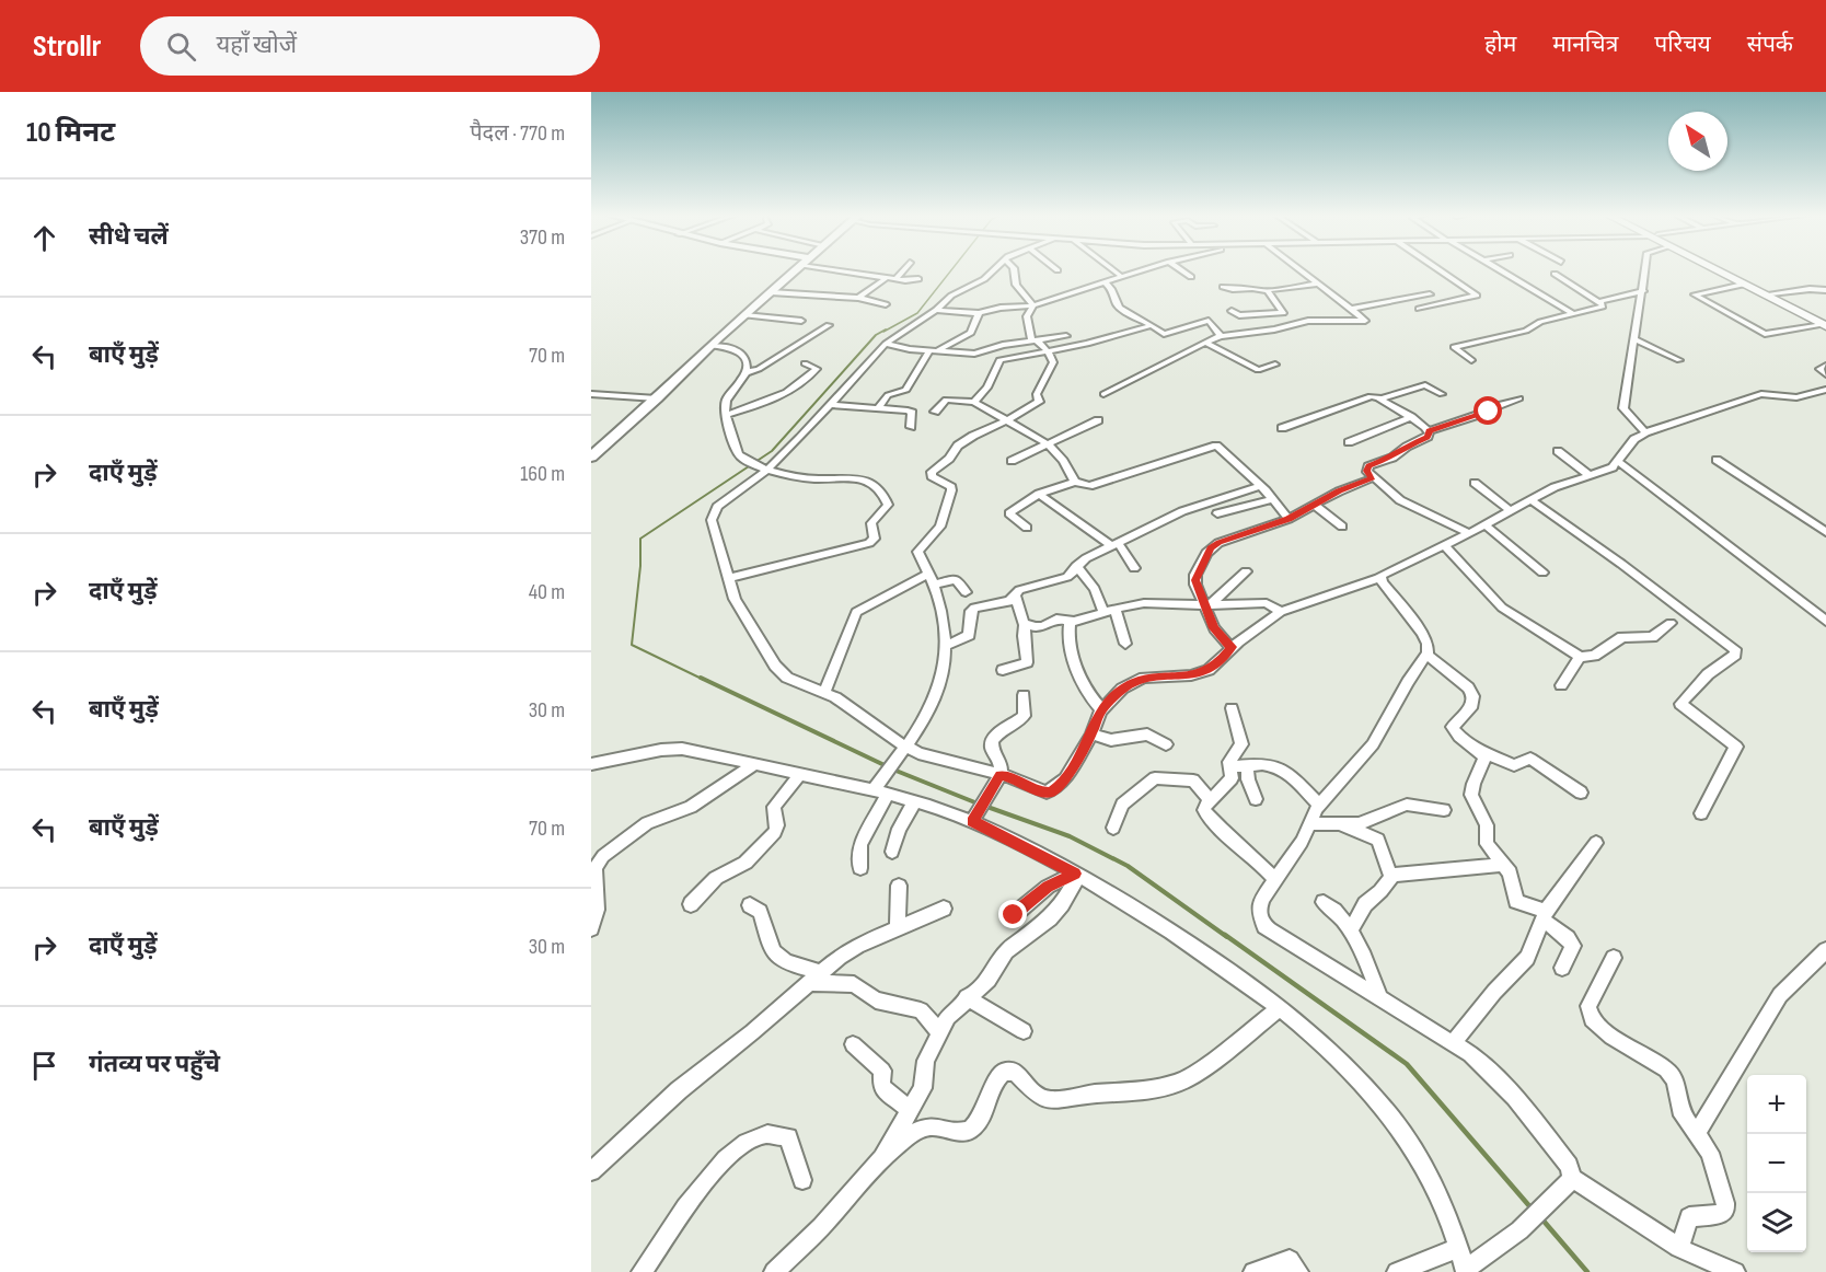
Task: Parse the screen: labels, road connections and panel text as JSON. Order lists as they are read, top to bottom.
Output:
{
  "north": "top left",
  "page": {
    "header": "Strollr",
    "search": "यहाँ खोजें",
    "nav": [
      "होम",
      "मानचित्र",
      "परिचय",
      "संपर्क"
    ],
    "heading": ["10 मिनट", "पैदल · 770 m"],
    "list": [
      ["सीधे चलें", "370 m"],
      ["बाएँ मुड़ें", "70 m"],
      ["दाएँ मुड़ें", "160 m"],
      ["दाएँ मुड़ें", "40 m"],
      ["बाएँ मुड़ें", "30 m"],
      ["बाएँ मुड़ें", "70 m"],
      ["दाएँ मुड़ें", "30 m"],
      "गंतव्य पर पहुँचे"
    ],
    "map_buttons": ["+", "−"]
  }
}
